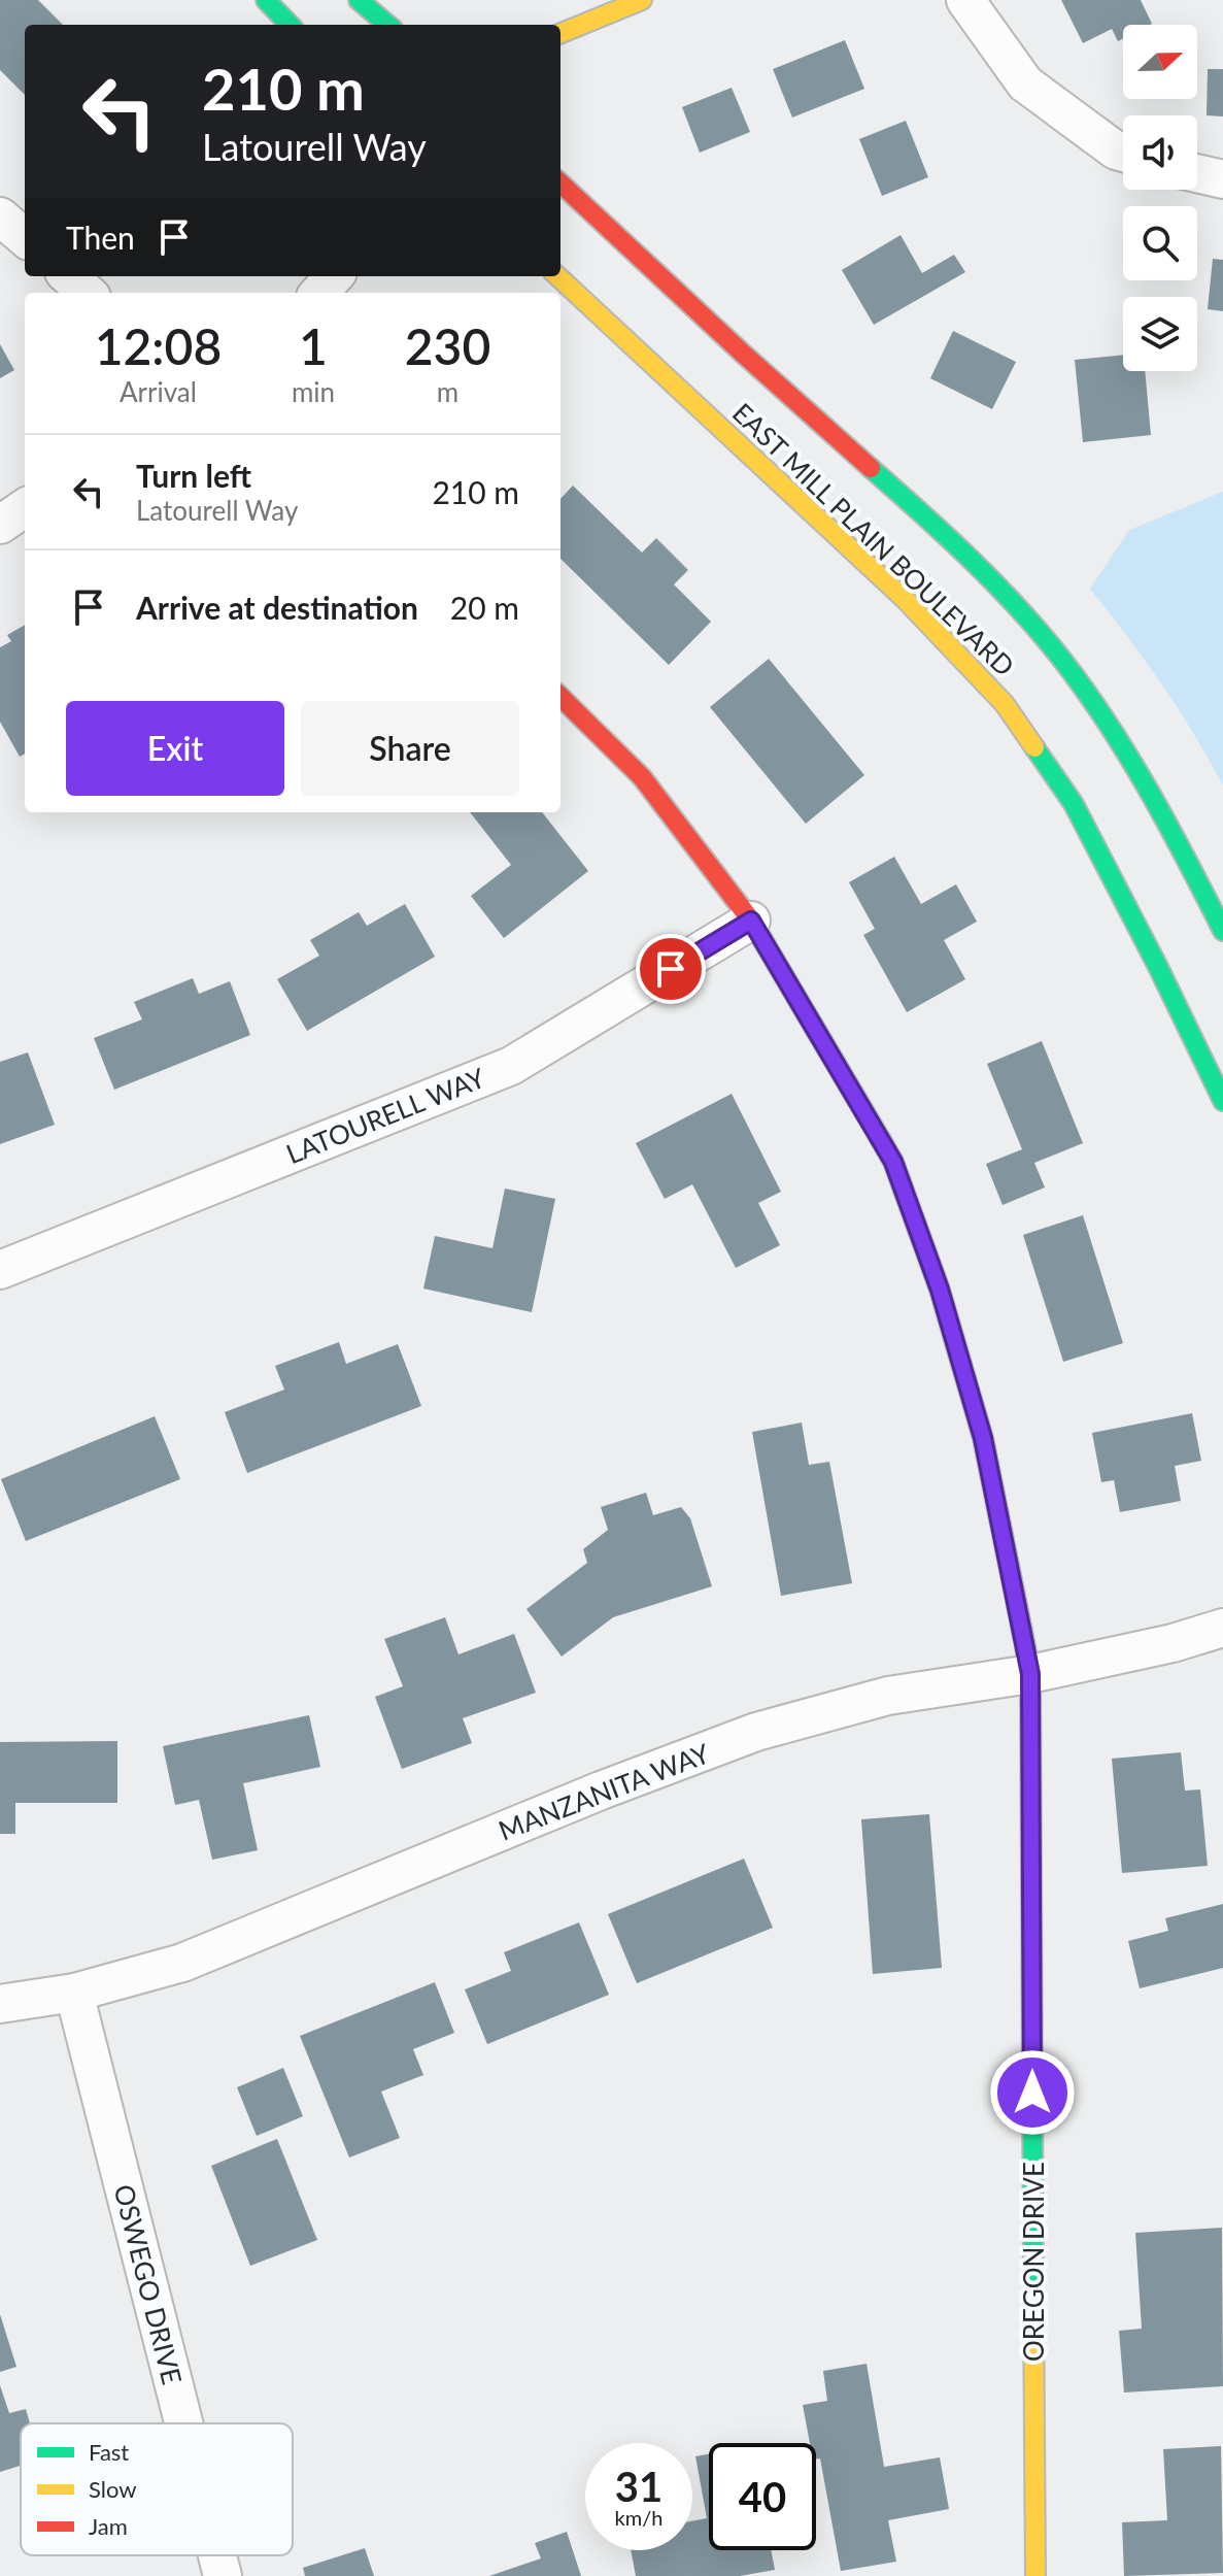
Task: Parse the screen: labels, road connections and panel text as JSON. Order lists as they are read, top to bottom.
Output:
{
  "streets": {
    "main road": ["EAST MILL PLAIN BOULEVARD", "OREGON DRIVE"],
    "street": ["LATOURELL WAY", "MANZANITA WAY", "OSWEGO DRIVE"]
  },
  "crossings": [
    ["LATOURELL WAY", "OREGON DRIVE"],
    ["MANZANITA WAY", "OREGON DRIVE"],
    ["MANZANITA WAY", "OSWEGO DRIVE"]
  ],
  "legend": ["Fast", "Slow", "Jam"],
  "north": "right",
  "page": {
    "turn": ["210 m", "Latourell Way"],
    "then": "Then",
    "eta": [
      "12:08",
      "Arrival",
      "1",
      "min",
      "230",
      "m"
    ],
    "list": [
      {
        "name": "Turn left",
        "note": "Latourell Way",
        "value": "210 m"
      },
      {
        "name": "Arrive at destination",
        "value": "20 m"
      }
    ],
    "buttons": ["Exit", "Share"],
    "speed": "31 km/h",
    "limit": "40"
  }
}
